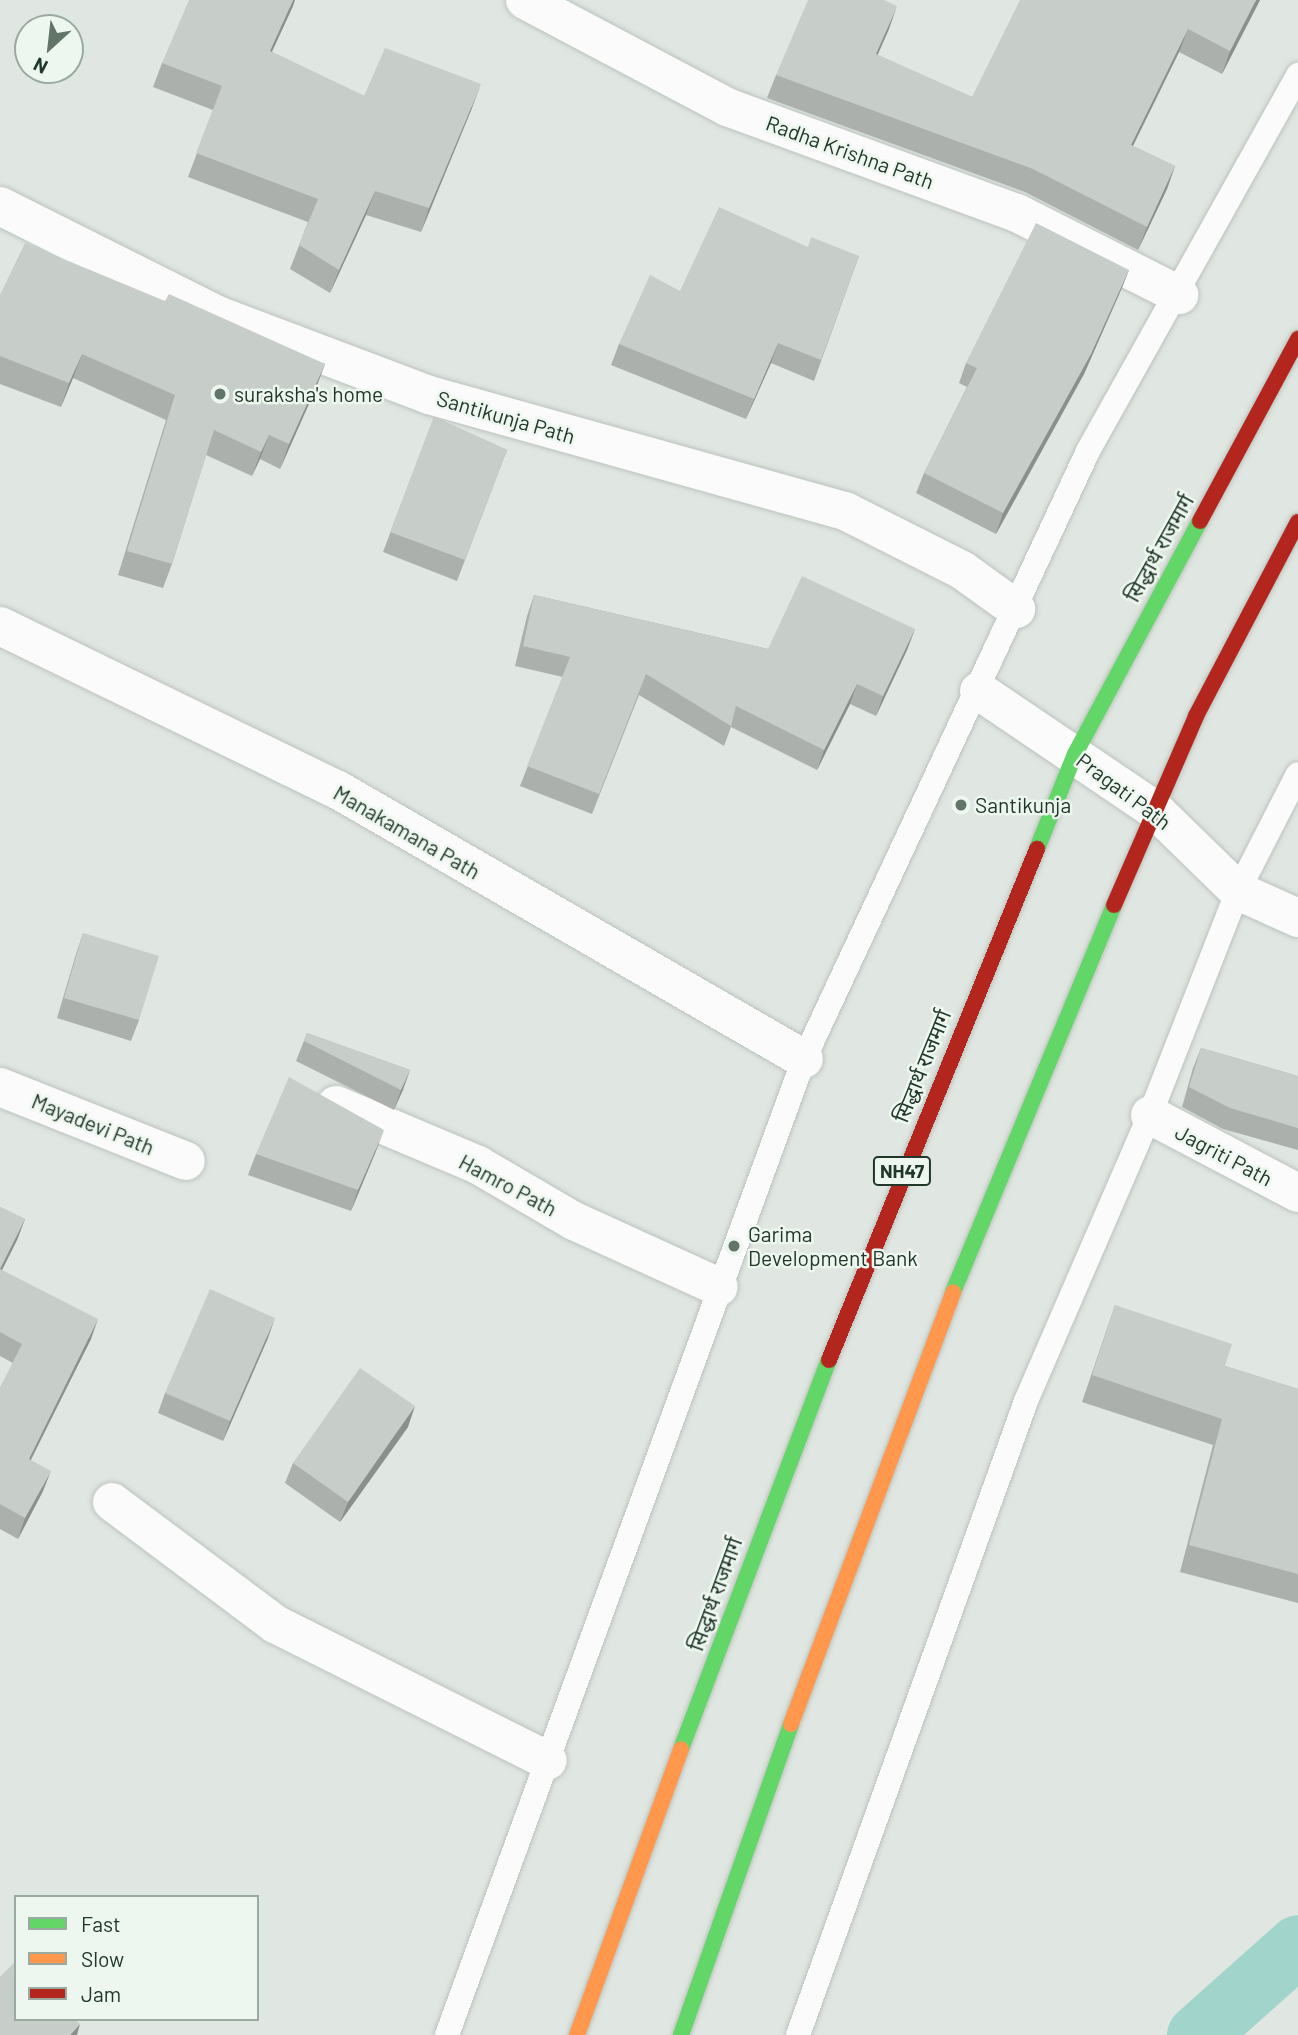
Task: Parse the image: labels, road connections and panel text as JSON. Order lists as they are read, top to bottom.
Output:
{
  "streets": {
    "highway": ["सिद्धार्थ राजमार्ग", "NH47"],
    "street": [
      "Radha Krishna Path",
      "Santikunja Path",
      "Pragati Path",
      "Manakamana Path",
      "Mayadevi Path",
      "Jagriti Path",
      "Hamro Path"
    ]
  },
  "crossings": [
    ["सिद्धार्थ राजमार्ग", "Pragati Path"]
  ],
  "places": ["suraksha's home", "Santikunja", "Garima Development Bank"],
  "legend": ["Fast", "Slow", "Jam"],
  "north": "bottom left"
}
